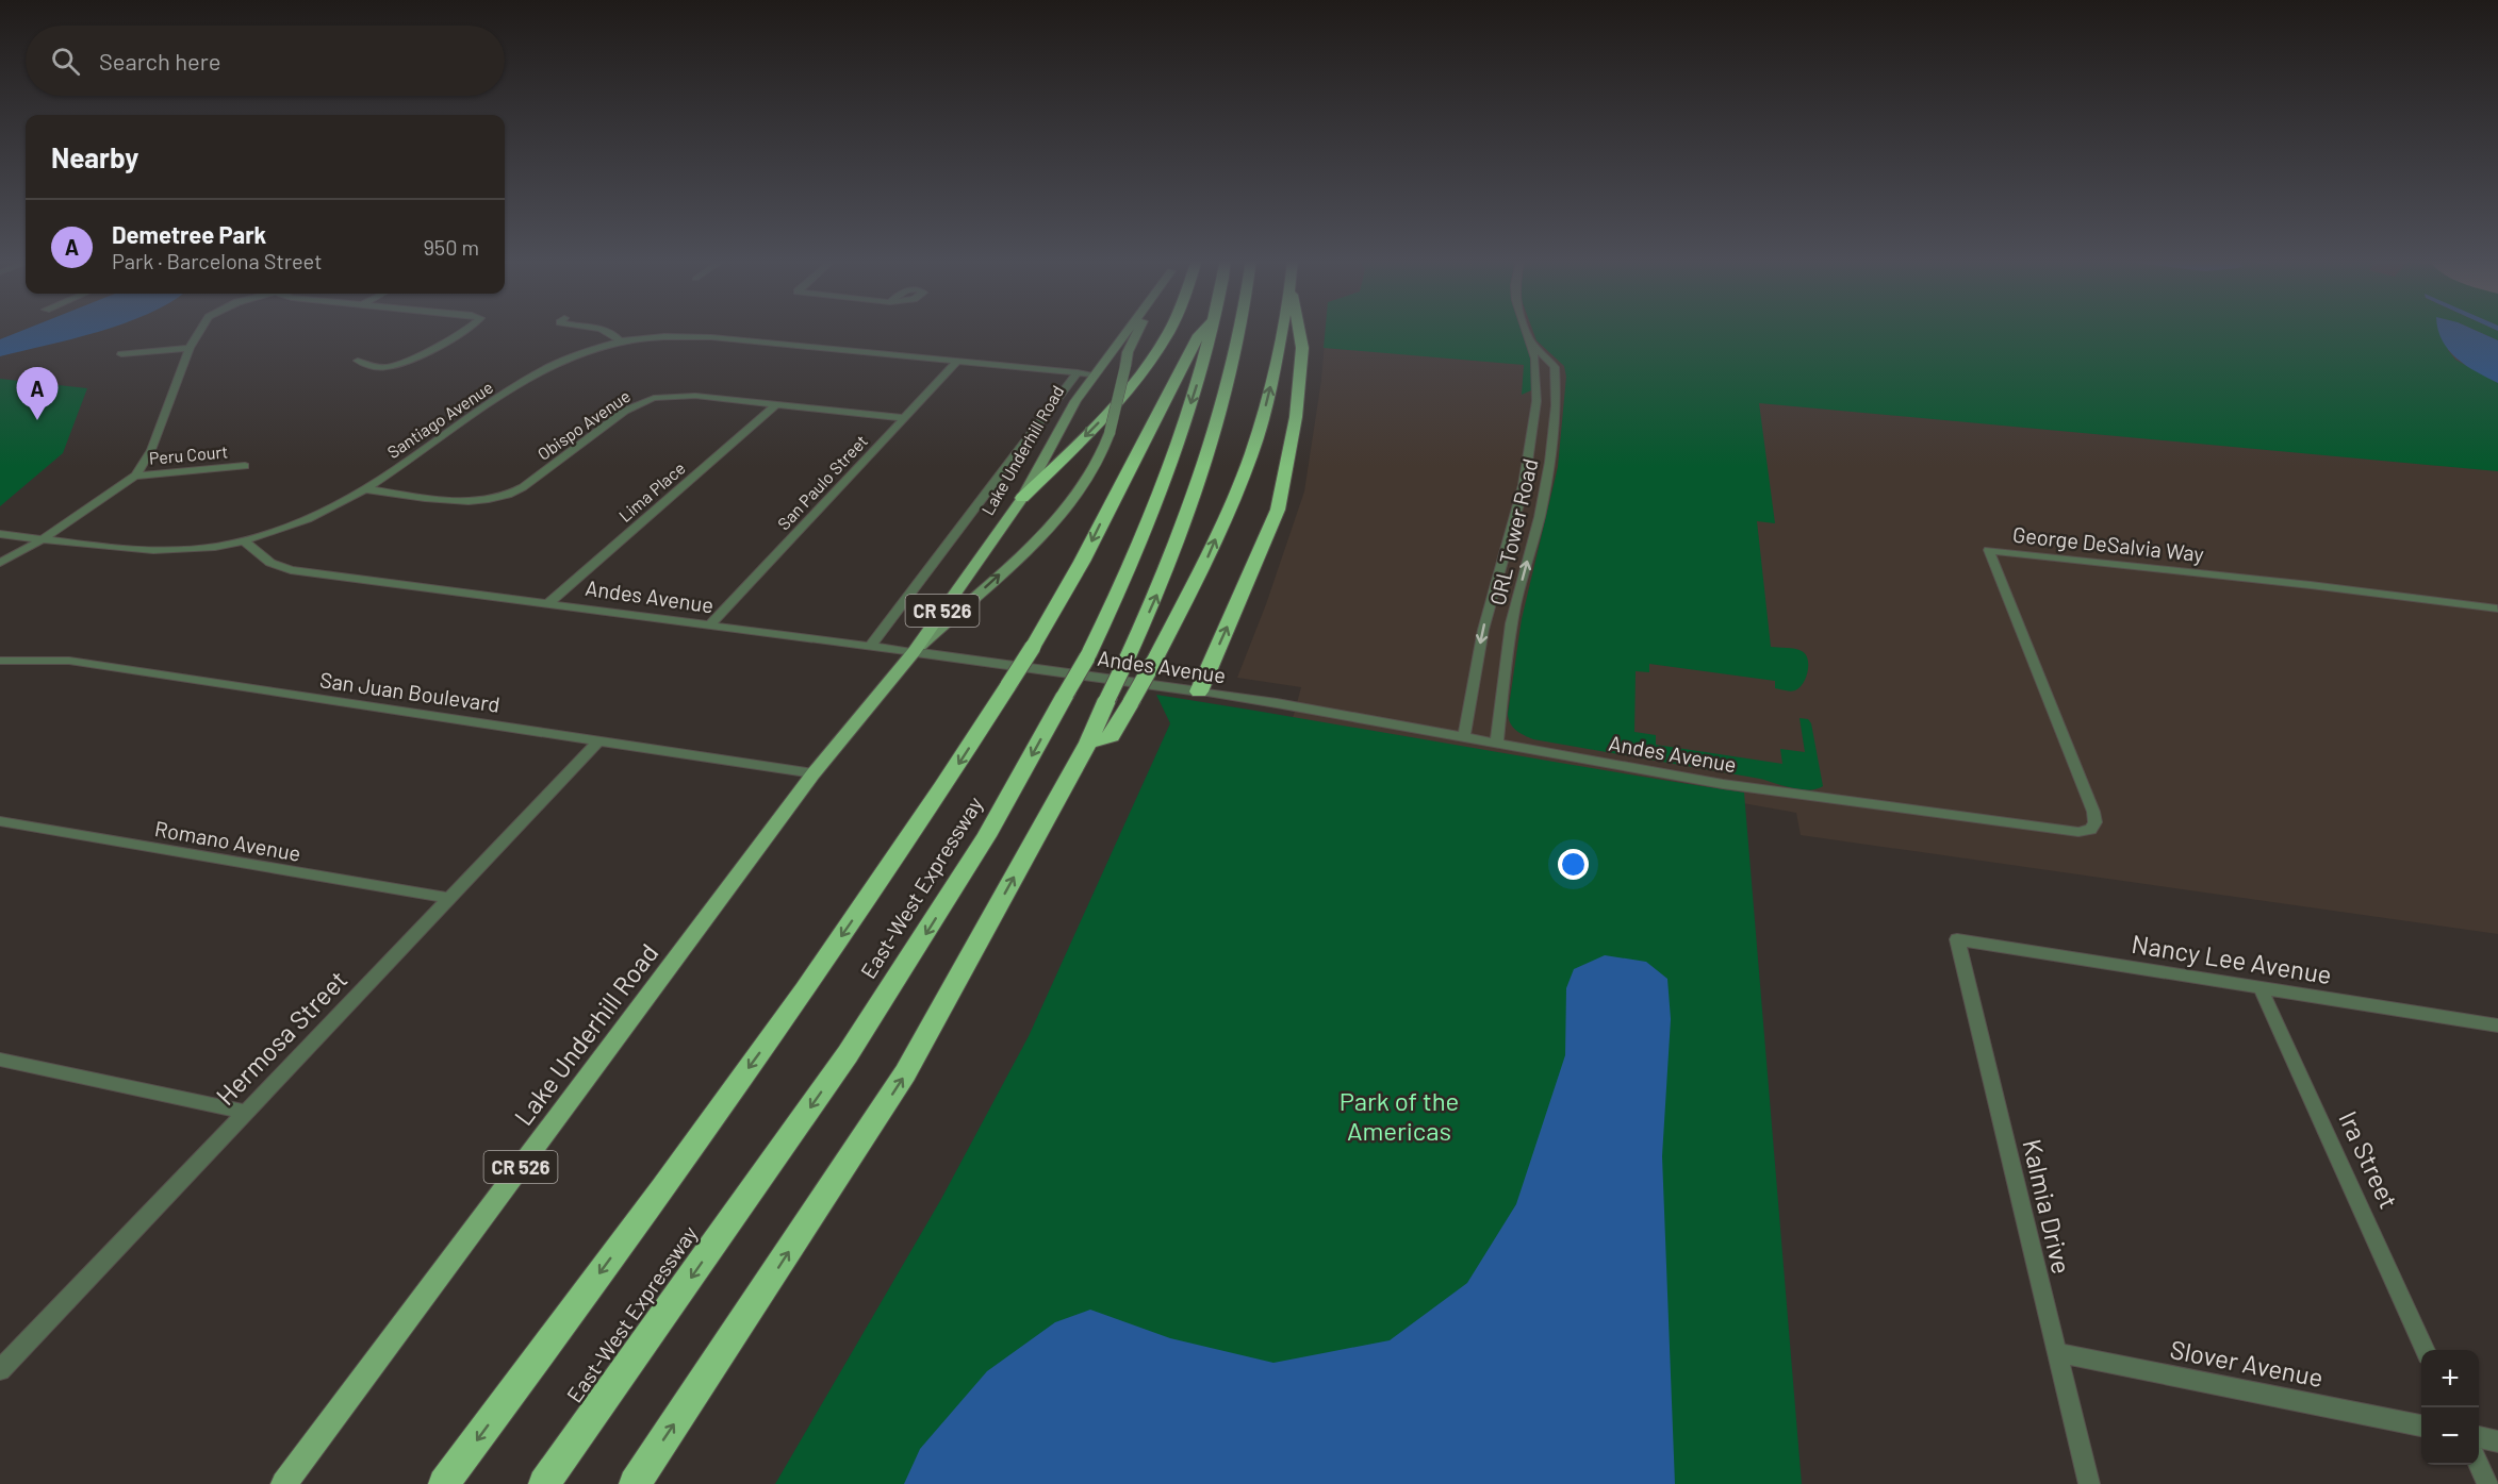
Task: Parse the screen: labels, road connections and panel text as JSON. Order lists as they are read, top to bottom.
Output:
{
  "streets": {
    "highway": ["East-West Expressway"],
    "main road": ["Lake Underhill Road", "CR 526"],
    "street": [
      "Santiago Avenue",
      "Obispo Avenue",
      "Peru Court",
      "San Paulo Street",
      "Lima Place",
      "ORL Tower Road",
      "George DeSalvia Way",
      "Andes Avenue",
      "San Juan Boulevard",
      "Romano Avenue",
      "Nancy Lee Avenue",
      "Hermosa Street",
      "Ira Street",
      "Kalmia Drive",
      "Slover Avenue"
    ]
  },
  "crossings": [
    ["Santiago Avenue", "Obispo Avenue"],
    ["Santiago Avenue", "Lake Underhill Road"],
    ["Santiago Avenue", "San Paulo Street"],
    ["Santiago Avenue", "Andes Avenue"],
    ["Obispo Avenue", "San Paulo Street"],
    ["Obispo Avenue", "Lima Place"],
    ["Lake Underhill Road", "Andes Avenue"],
    ["Lake Underhill Road", "San Juan Boulevard"],
    ["San Paulo Street", "Andes Avenue"],
    ["Lima Place", "Andes Avenue"],
    ["ORL Tower Road", "Andes Avenue"],
    ["George DeSalvia Way", "Andes Avenue"],
    ["San Juan Boulevard", "Hermosa Street"],
    ["Romano Avenue", "Hermosa Street"],
    ["Nancy Lee Avenue", "Ira Street"],
    ["Nancy Lee Avenue", "Kalmia Drive"],
    ["Kalmia Drive", "Slover Avenue"]
  ],
  "parks": ["Park of the Americas"],
  "page": {
    "search": "Search here",
    "heading": "Nearby",
    "list": [
      {
        "mark": "A",
        "name": "Demetree Park",
        "note": "Park · Barcelona Street",
        "value": "950 m"
      }
    ],
    "pins": "A",
    "map_buttons": ["+", "−"]
  }
}
